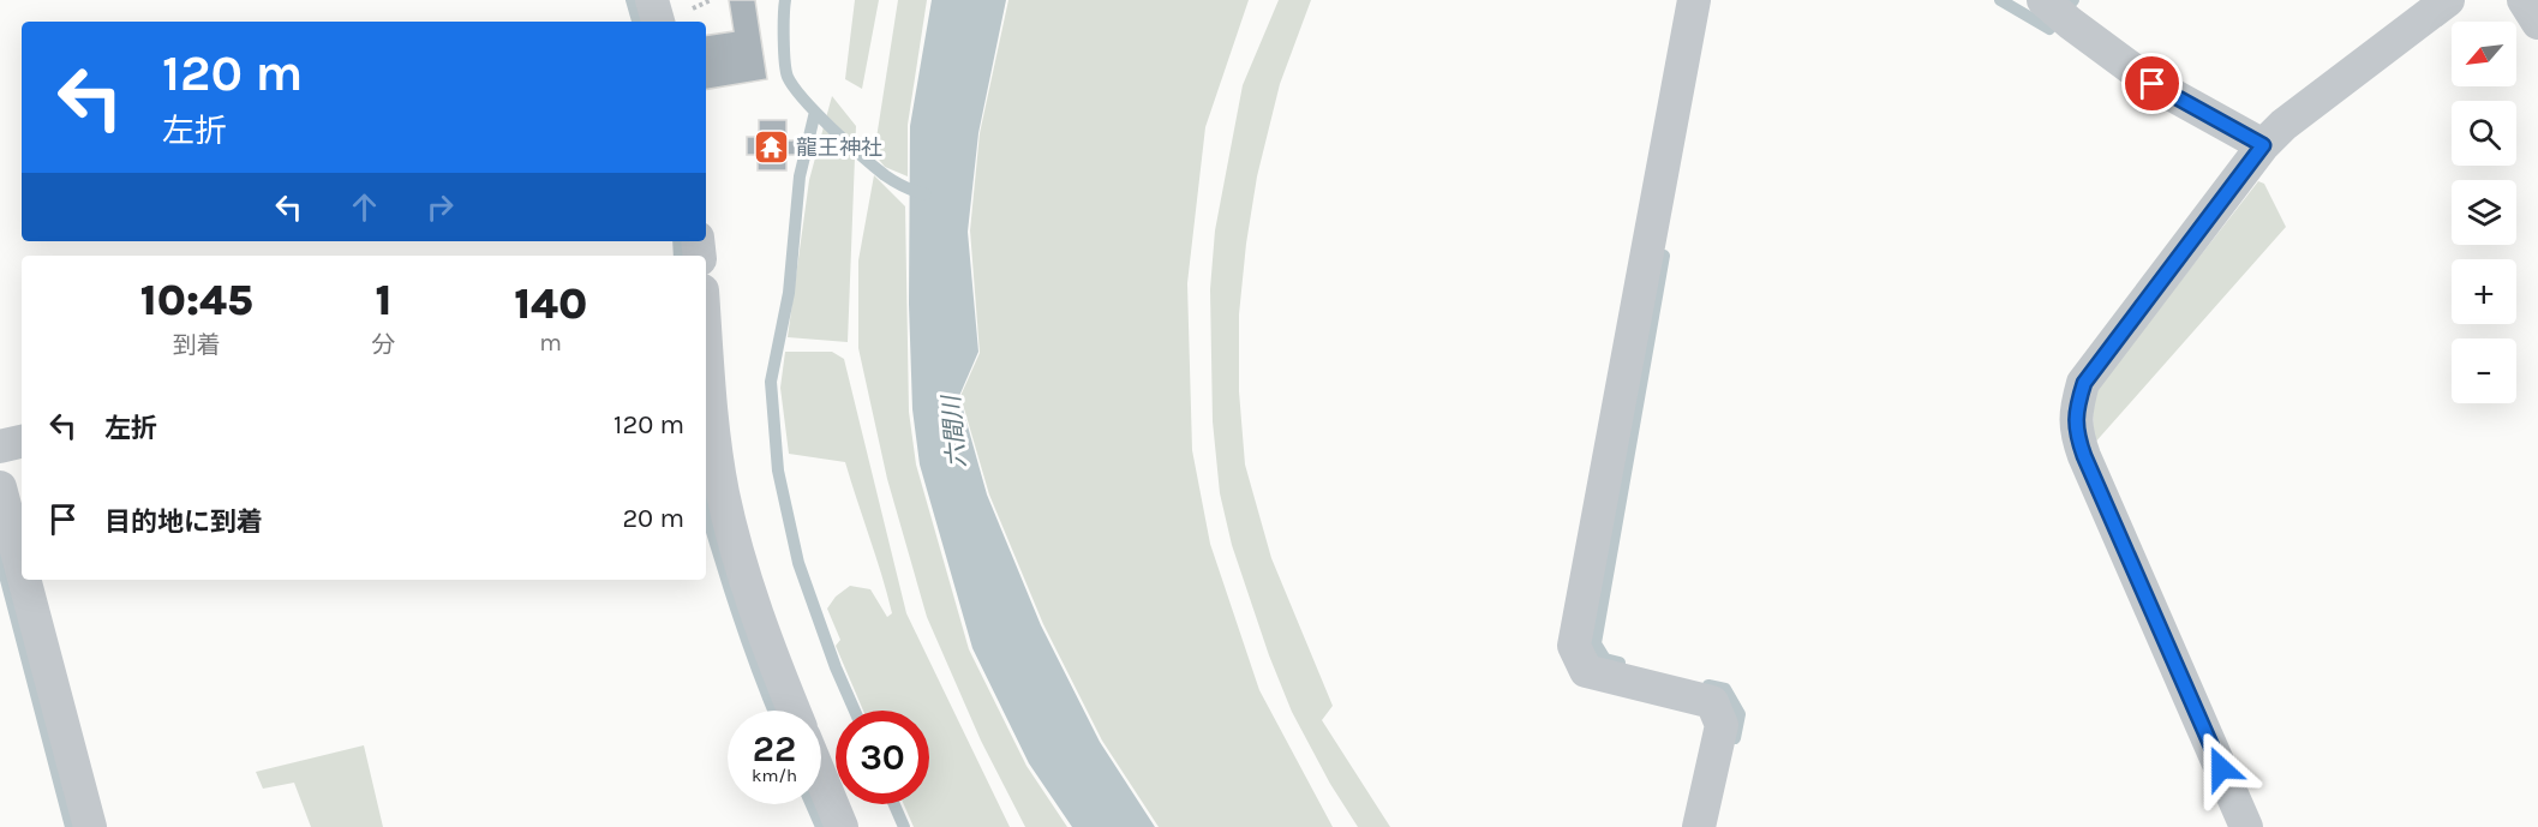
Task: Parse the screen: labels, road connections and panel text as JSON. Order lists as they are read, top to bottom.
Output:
{
  "water": ["六間川"],
  "places": {
    "temple": ["龍王神社"]
  },
  "north": "bottom left",
  "page": {
    "map_buttons": ["+", "−"],
    "turn": ["120 m", "左折"],
    "eta": [
      "10:45",
      "到着",
      "1",
      "分",
      "140",
      "m"
    ],
    "list": [
      {
        "name": "左折",
        "value": "120 m"
      },
      {
        "name": "目的地に到着",
        "value": "20 m"
      }
    ],
    "speed": "22 km/h",
    "limit": "30"
  }
}
